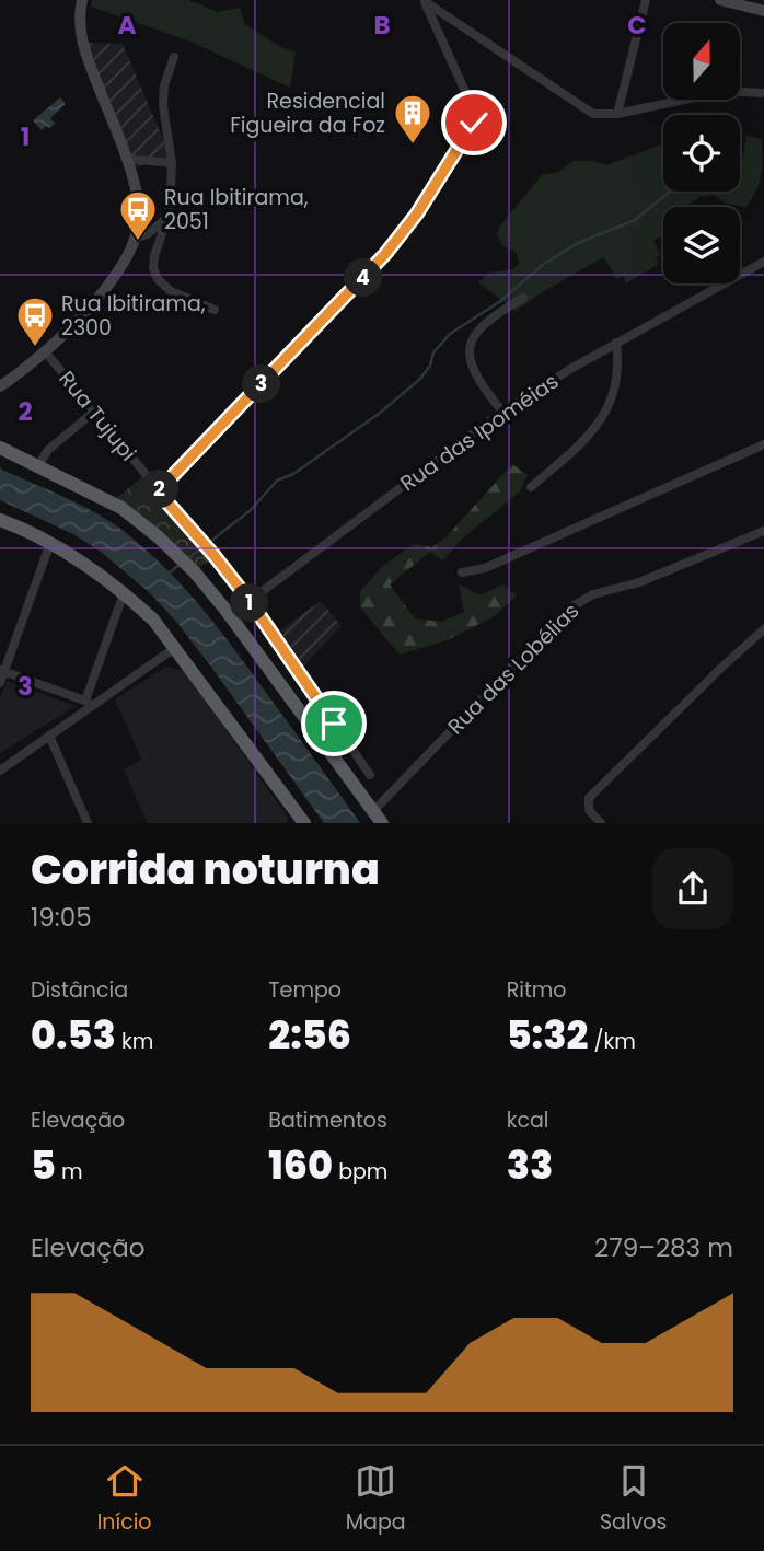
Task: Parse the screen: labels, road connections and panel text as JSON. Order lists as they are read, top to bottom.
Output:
{
  "streets": {
    "street": ["Rua Tujupi", "Rua das Ipoméias", "Rua das Lobélias"]
  },
  "crossings": [
    ["Rua Tujupi", "Rua das Ipoméias"]
  ],
  "places": {
    "building": ["Residencial Figueira da Foz"],
    "bus stop": ["Rua Ibitirama, 2051", "Rua Ibitirama, 2300"]
  },
  "north": "top",
  "page": {
    "pins": [
      "4",
      "3",
      "2",
      "1"
    ],
    "heading": ["Corrida noturna", "19:05"],
    "stats": [
      ["Distância", "0.53 km"],
      ["Tempo", "2:56"],
      ["Ritmo", "5:32 /km"],
      ["Elevação", "5 m"],
      ["Batimentos", "160 bpm"],
      ["kcal", "33"]
    ],
    "chart": ["Elevação", "279–283 m"],
    "tabs": ["Início", "Mapa", "Salvos"]
  },
  "grid": {
    "columns": ["A", "B", "C"],
    "rows": ["1", "2", "3"]
  }
}
